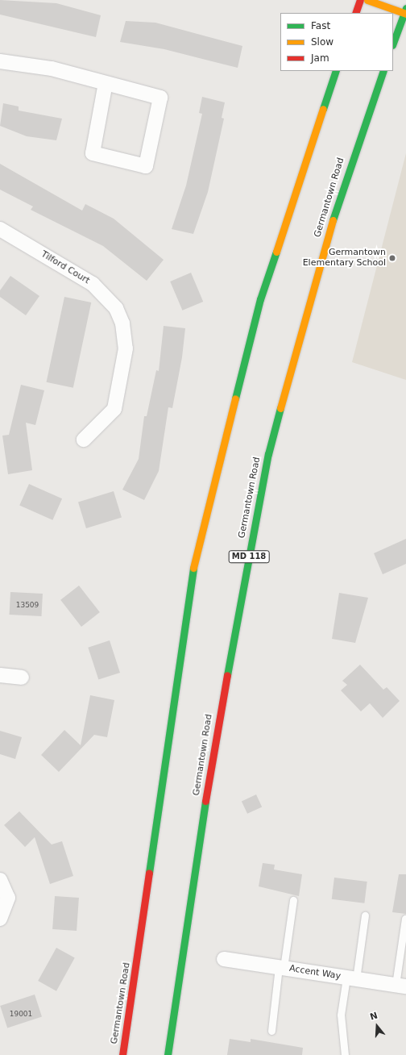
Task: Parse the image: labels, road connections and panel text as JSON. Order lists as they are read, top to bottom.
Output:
{
  "streets": {
    "main road": ["Germantown Road", "MD 118"],
    "street": ["Tilford Court", "Accent Way"]
  },
  "places": ["Germantown Elementary School"],
  "house_numbers": ["13509", "19001"],
  "legend": ["Fast", "Slow", "Jam"],
  "north": "top"
}
